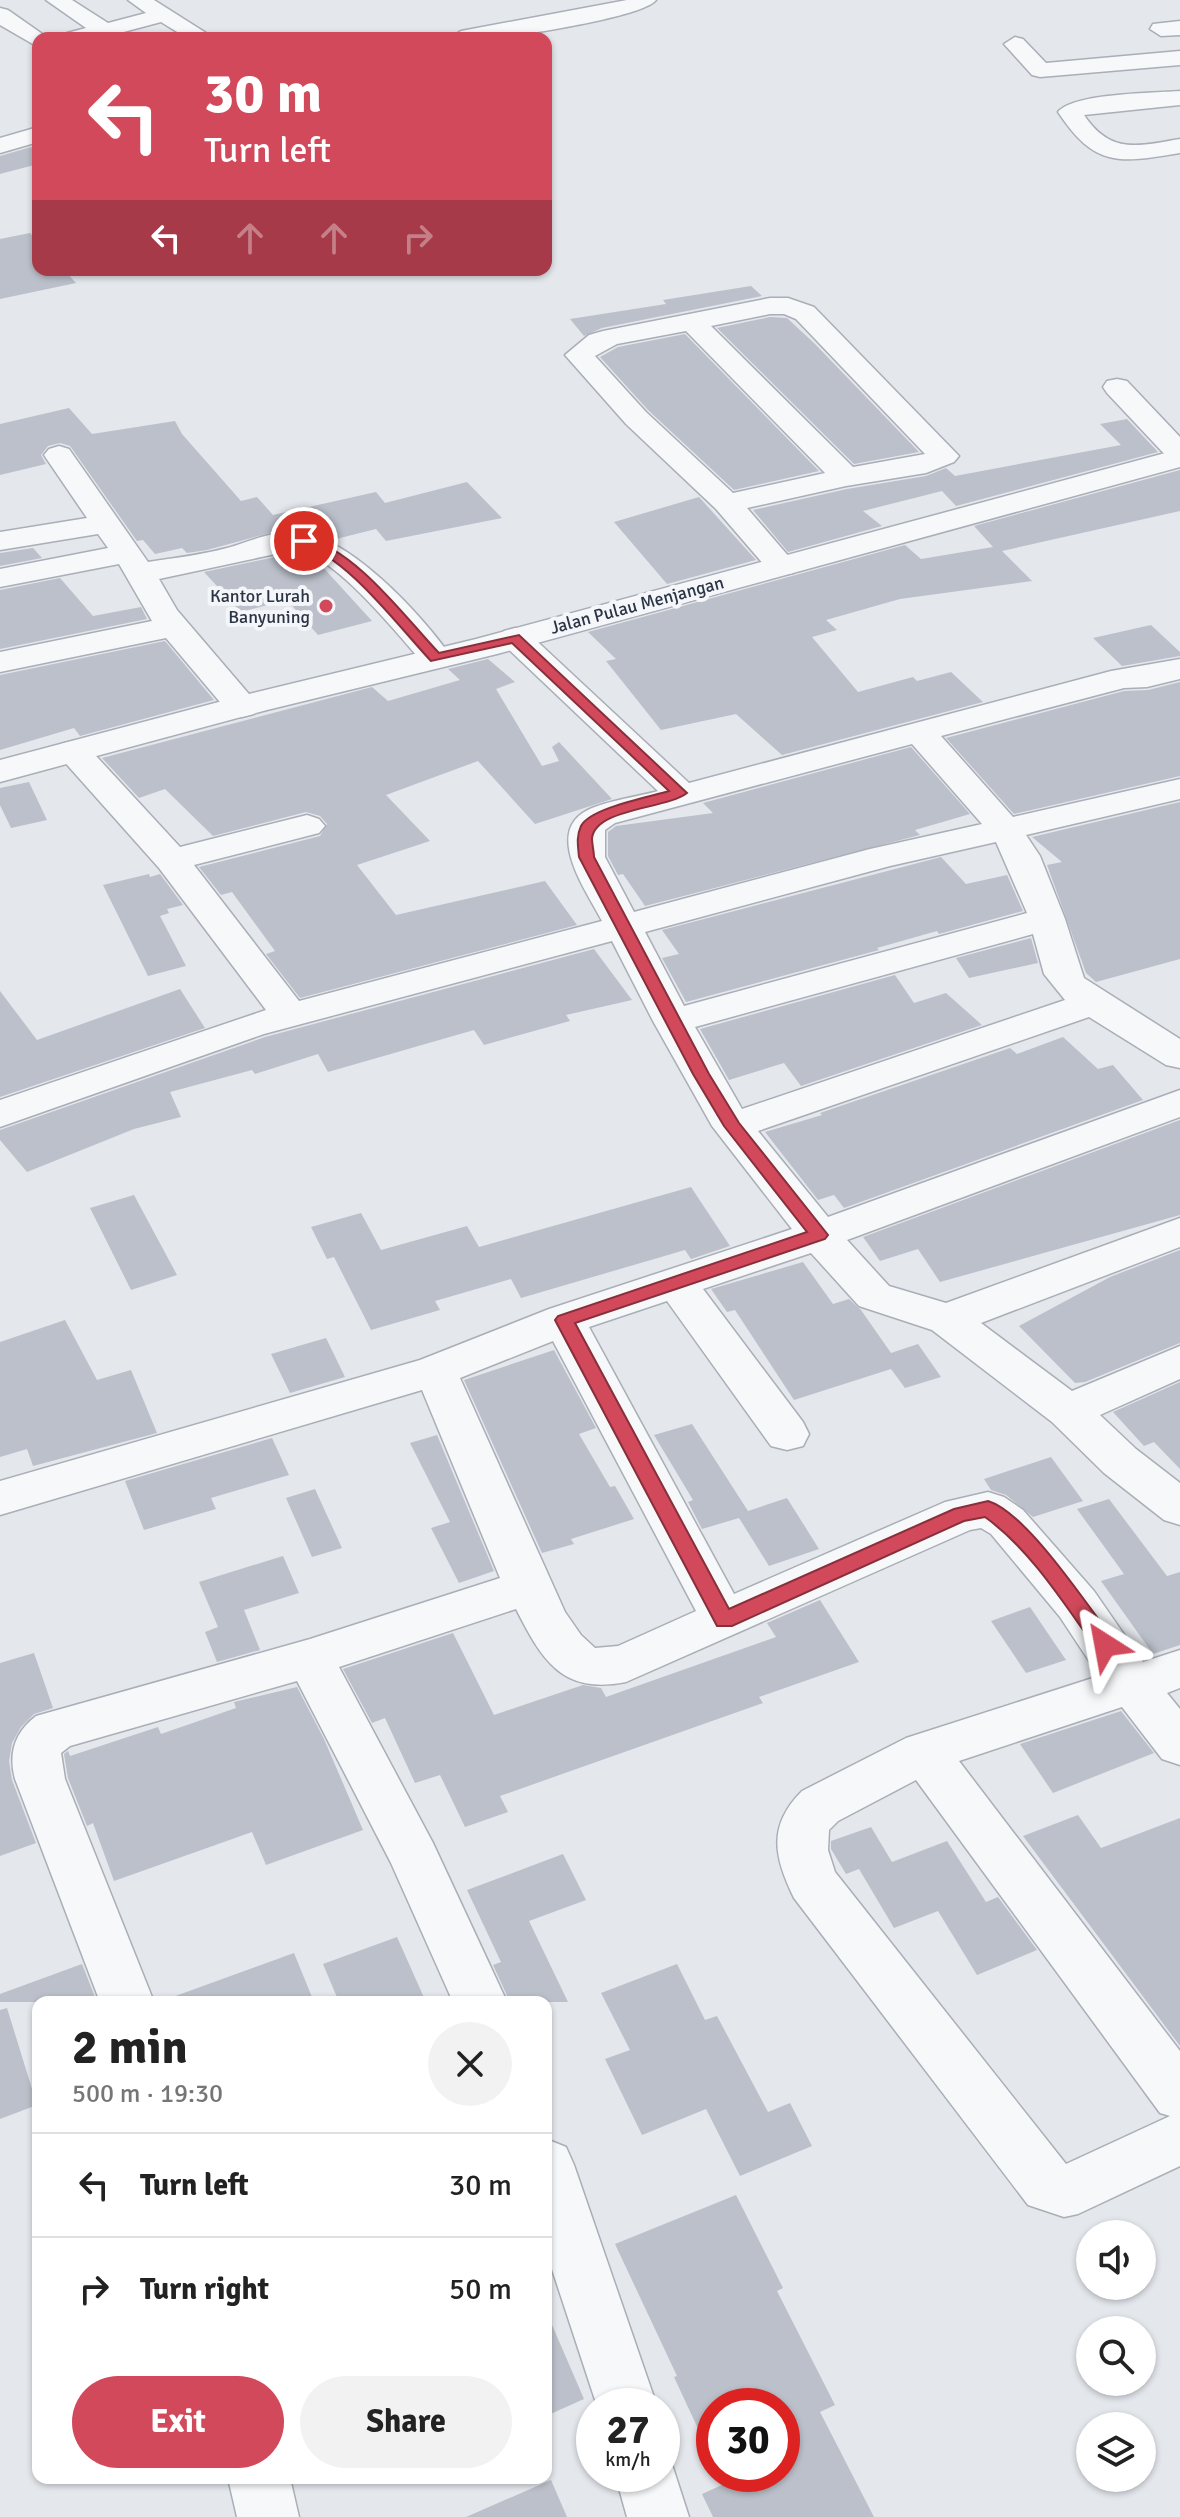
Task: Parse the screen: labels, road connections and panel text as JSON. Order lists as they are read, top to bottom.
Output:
{
  "streets": {
    "street": ["Jalan Pulau Menjangan"]
  },
  "places": ["Kantor Lurah Banyuning"],
  "page": {
    "turn": ["30 m", "Turn left"],
    "heading": ["2 min", "500 m · 19:30"],
    "list": [
      {
        "name": "Turn left",
        "value": "30 m"
      },
      {
        "name": "Turn right",
        "value": "50 m"
      }
    ],
    "buttons": ["Exit", "Share"],
    "speed": "27 km/h",
    "limit": "30"
  }
}
